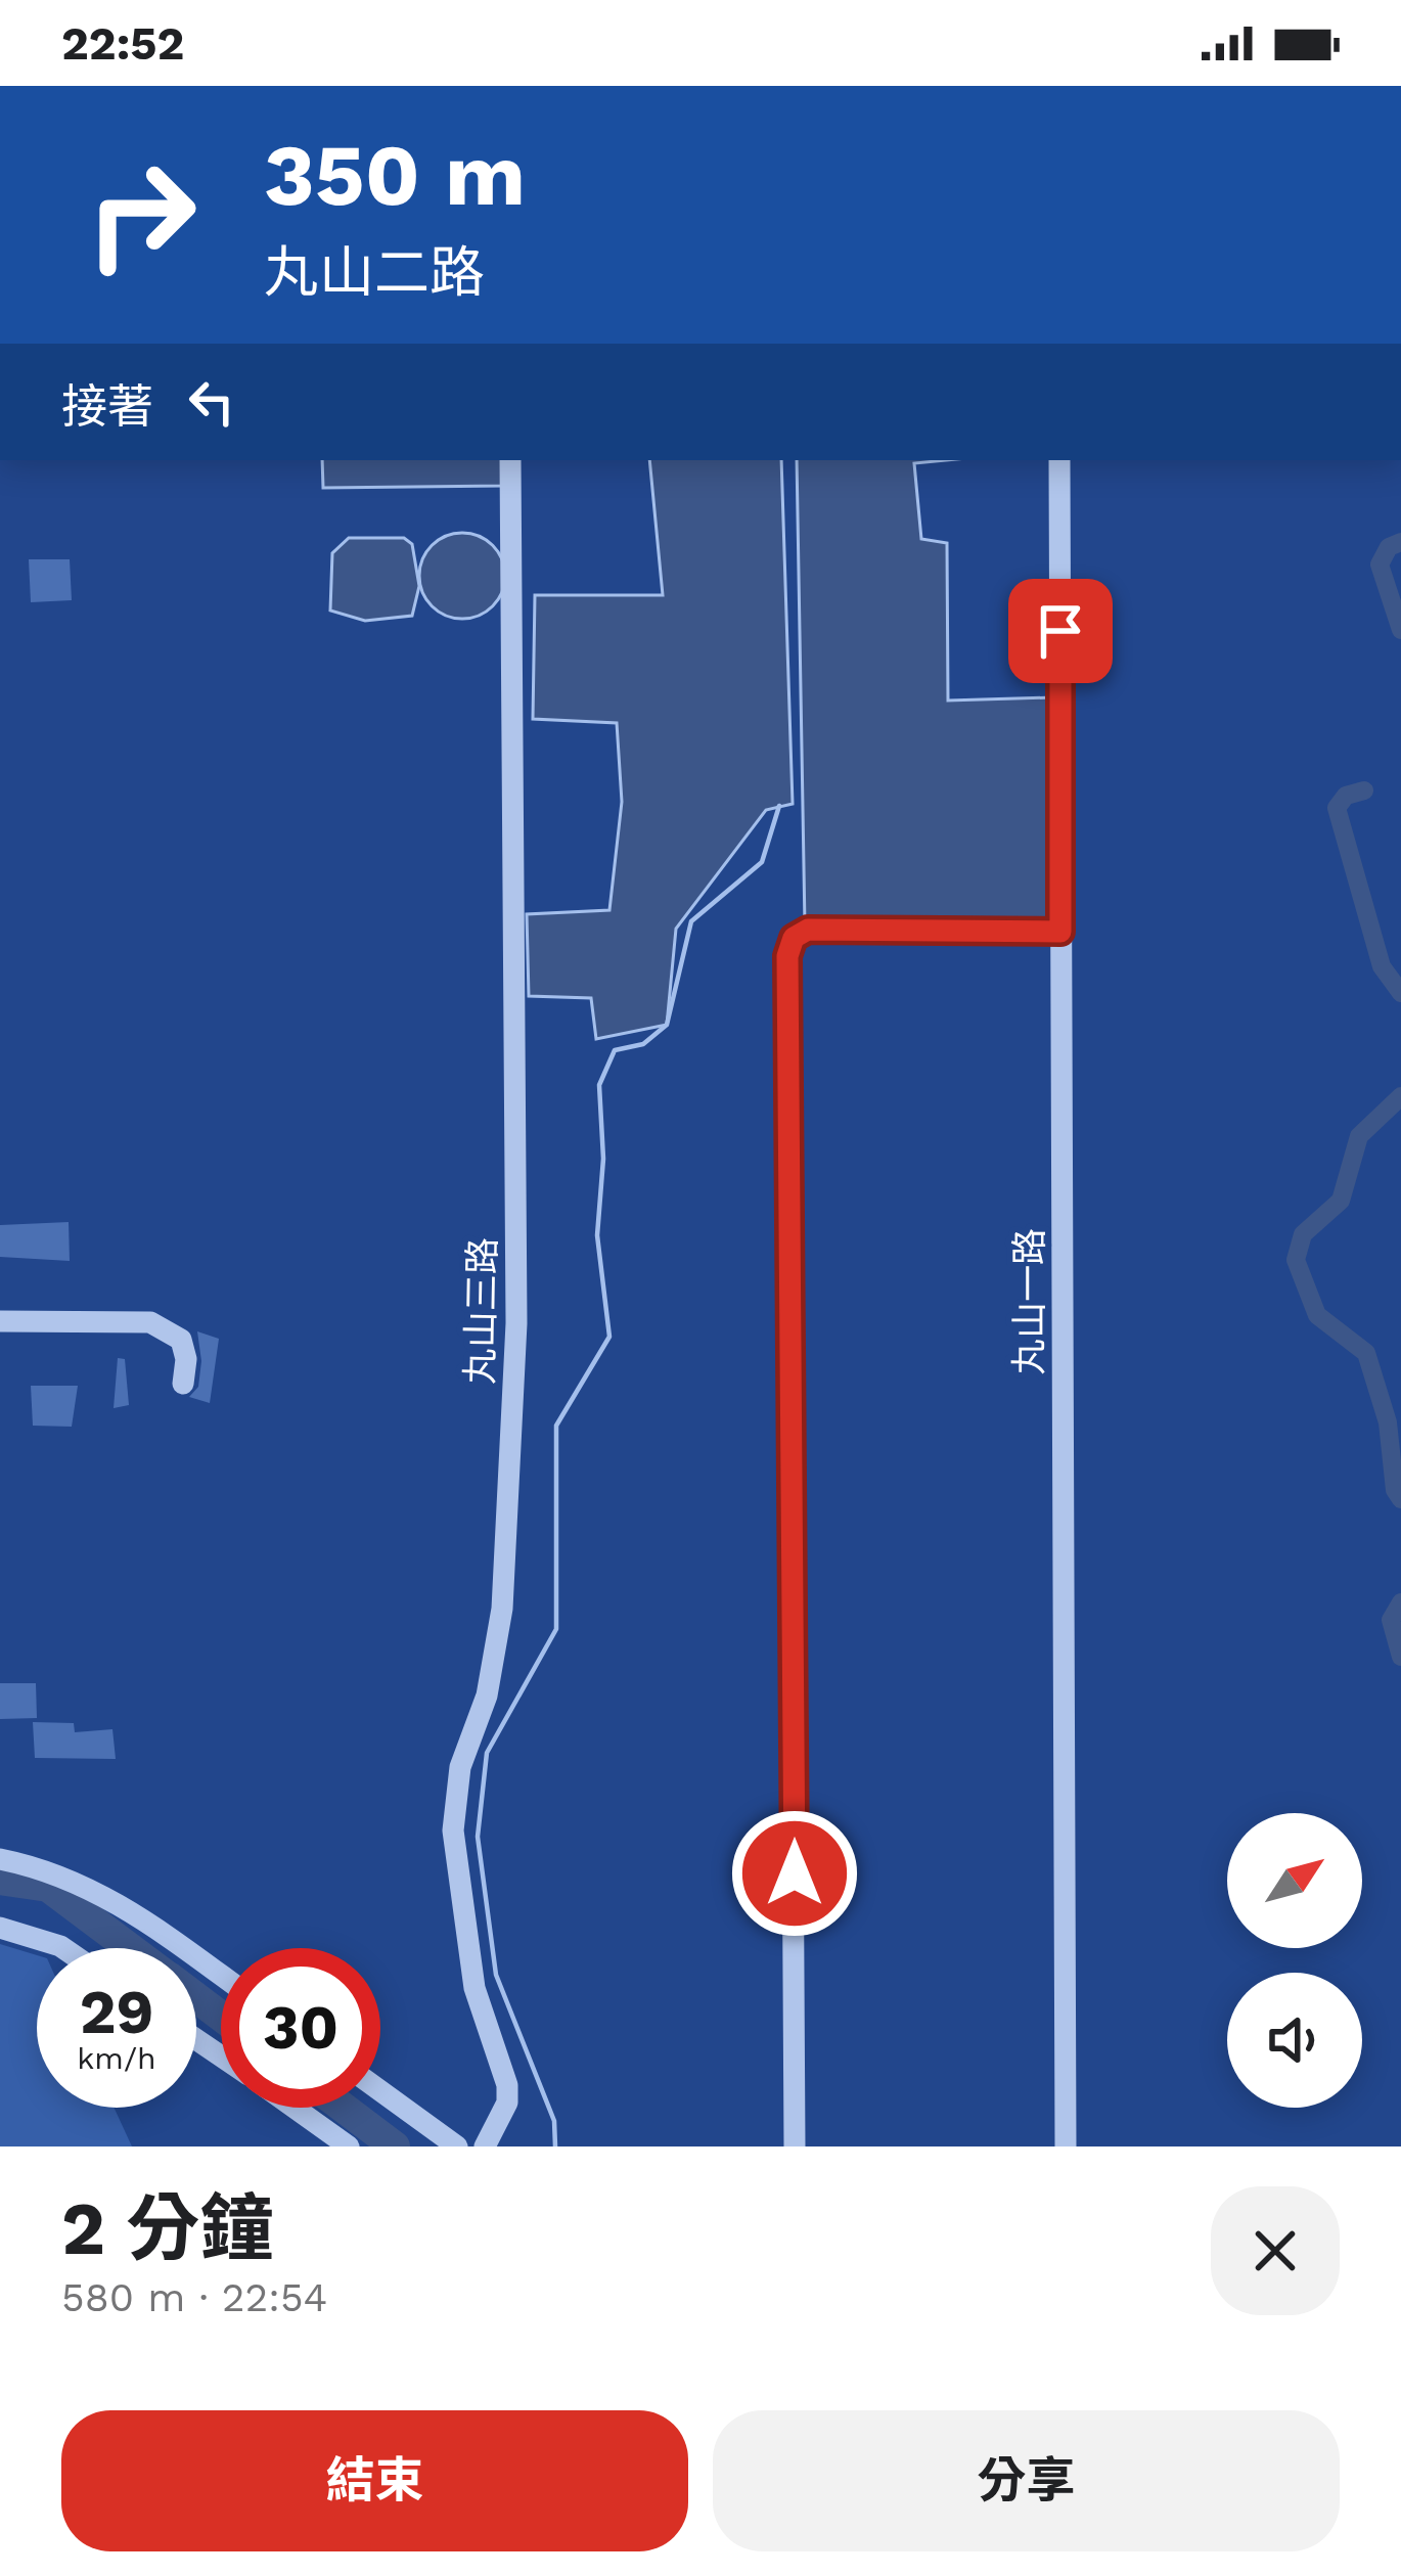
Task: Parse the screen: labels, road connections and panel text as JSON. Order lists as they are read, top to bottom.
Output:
{
  "streets": {
    "street": ["丸山一路", "丸山三路"]
  },
  "north": "top right",
  "page": {
    "status": "22:52",
    "turn": ["350 m", "丸山二路"],
    "then": "接著",
    "speed": "29 km/h",
    "limit": "30",
    "heading": ["2 分鐘", "580 m · 22:54"],
    "buttons": ["結束", "分享"]
  }
}
